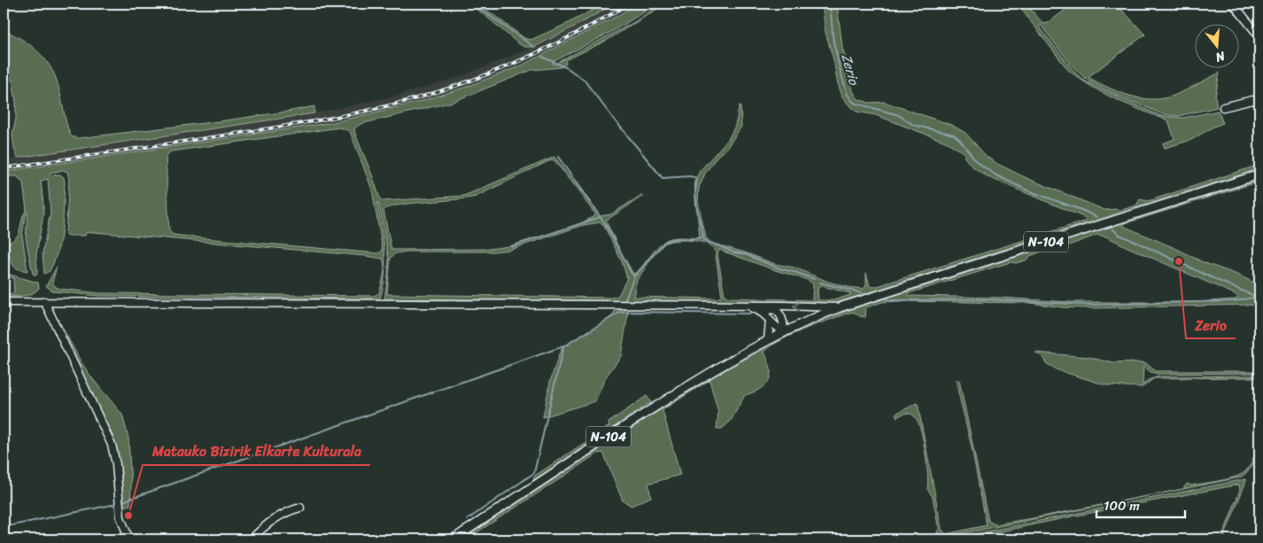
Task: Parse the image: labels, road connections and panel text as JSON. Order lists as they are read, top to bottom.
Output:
{
  "streets": {
    "main road": ["N-104"]
  },
  "water": ["Zerio"],
  "places": ["Zerio", "Matauko Bizirik Elkarte Kulturala"],
  "scale_bar": "100 m",
  "north": "bottom"
}
